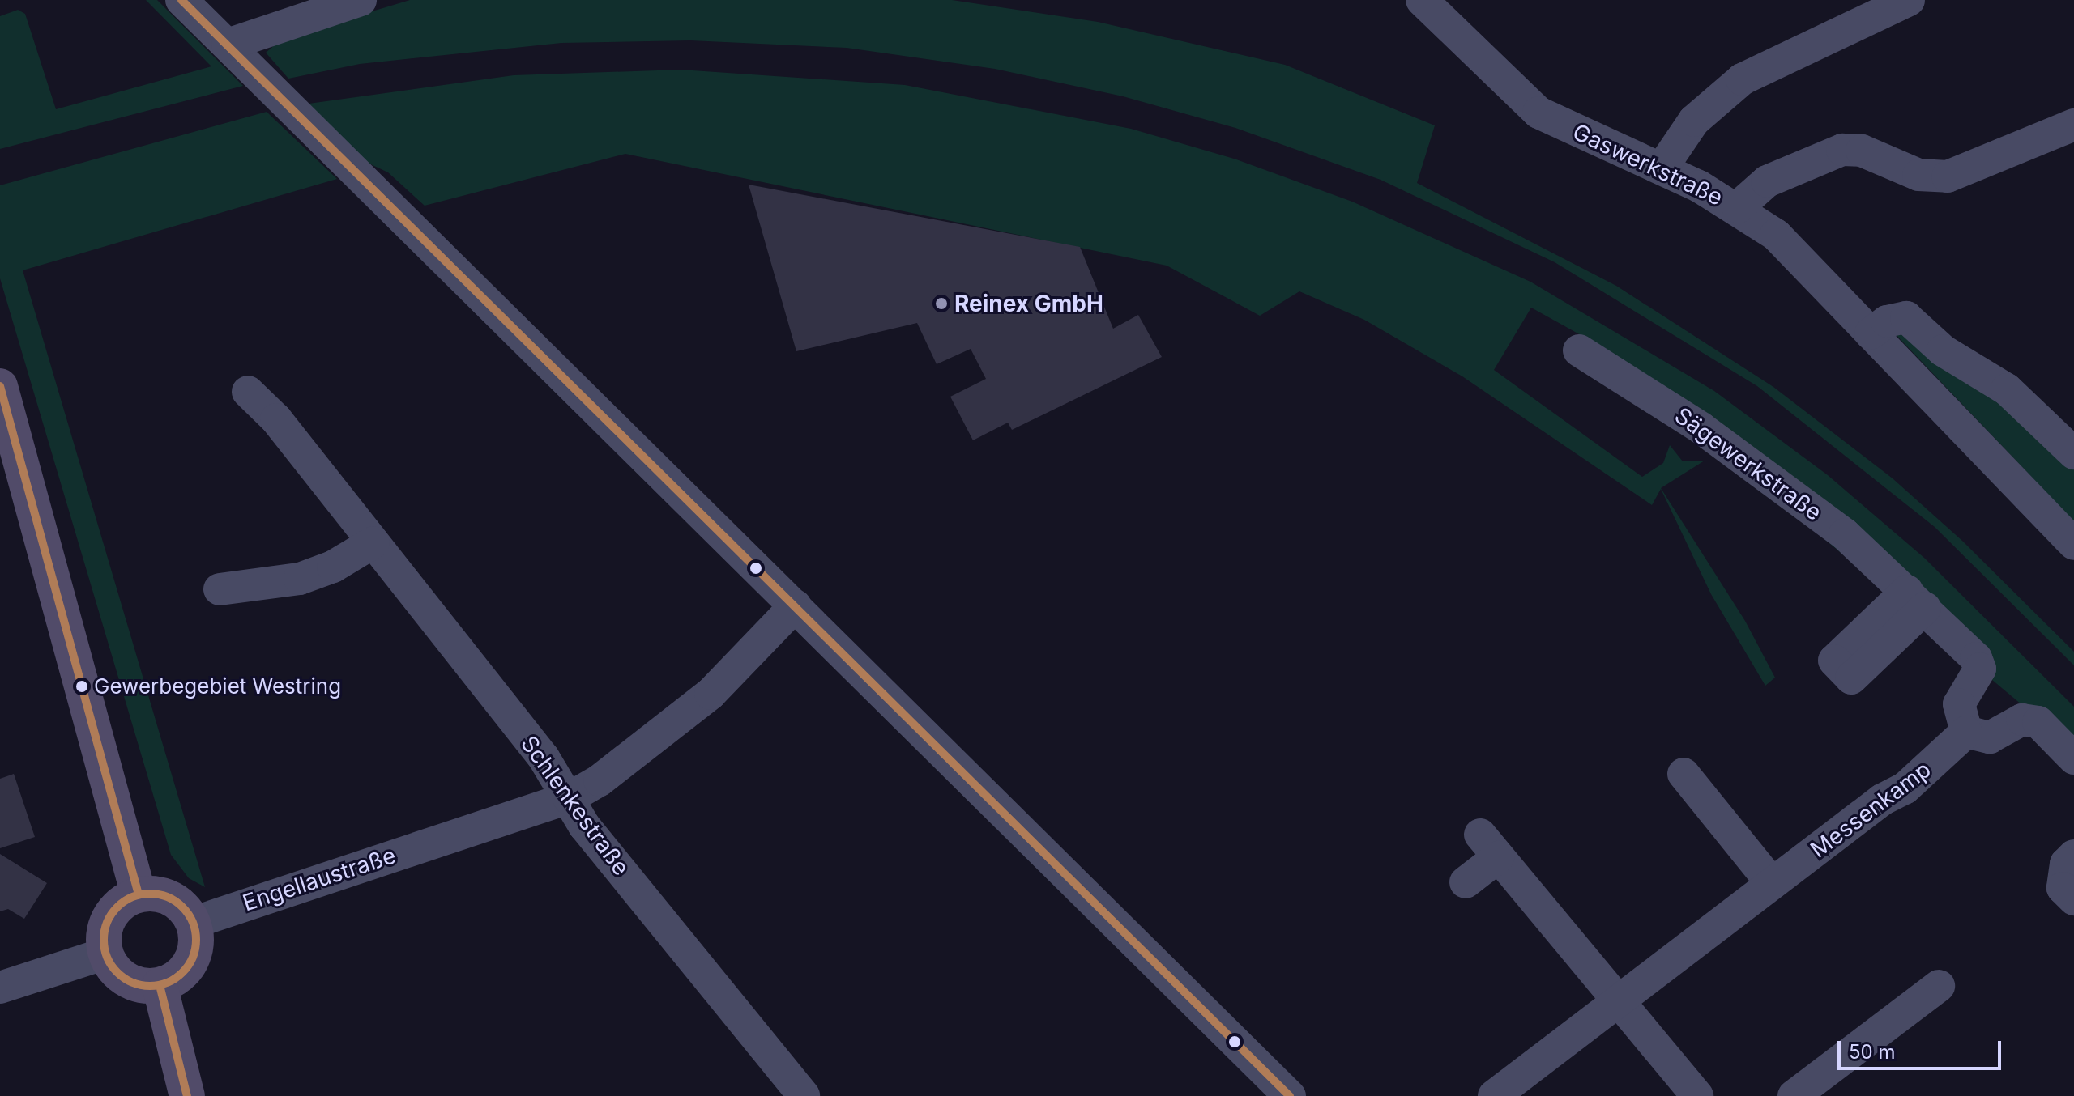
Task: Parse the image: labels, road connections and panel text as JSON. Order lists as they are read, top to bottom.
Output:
{
  "streets": {
    "street": [
      "Gaswerkstraße",
      "Sägewerkstraße",
      "Schlenkestraße",
      "Messenkamp",
      "Engellaustraße"
    ]
  },
  "crossings": [
    ["Sägewerkstraße", "Messenkamp"],
    ["Schlenkestraße", "Engellaustraße"]
  ],
  "places": ["Reinex GmbH", "Gewerbegebiet Westring"],
  "scale_bar": "50 m"
}
